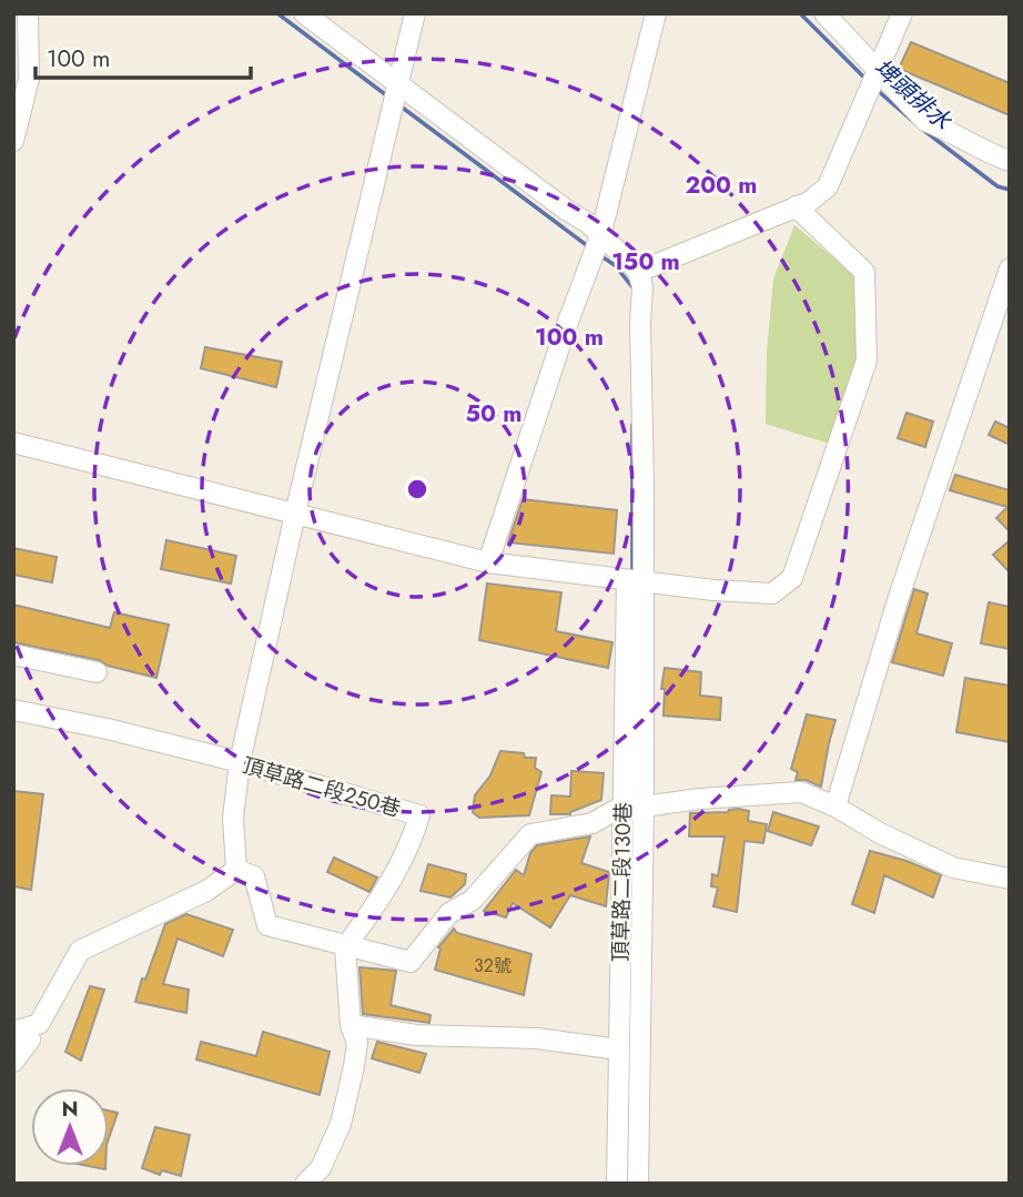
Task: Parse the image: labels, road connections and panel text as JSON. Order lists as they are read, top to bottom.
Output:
{
  "streets": {
    "street": ["頂草路二段250巷", "頂草路二段130巷"]
  },
  "water": ["埤頭排水"],
  "house_numbers": ["32號"],
  "scale_bar": "100 m",
  "north": "top",
  "rings": [
    "200 m",
    "150 m",
    "100 m",
    "50 m"
  ]
}
